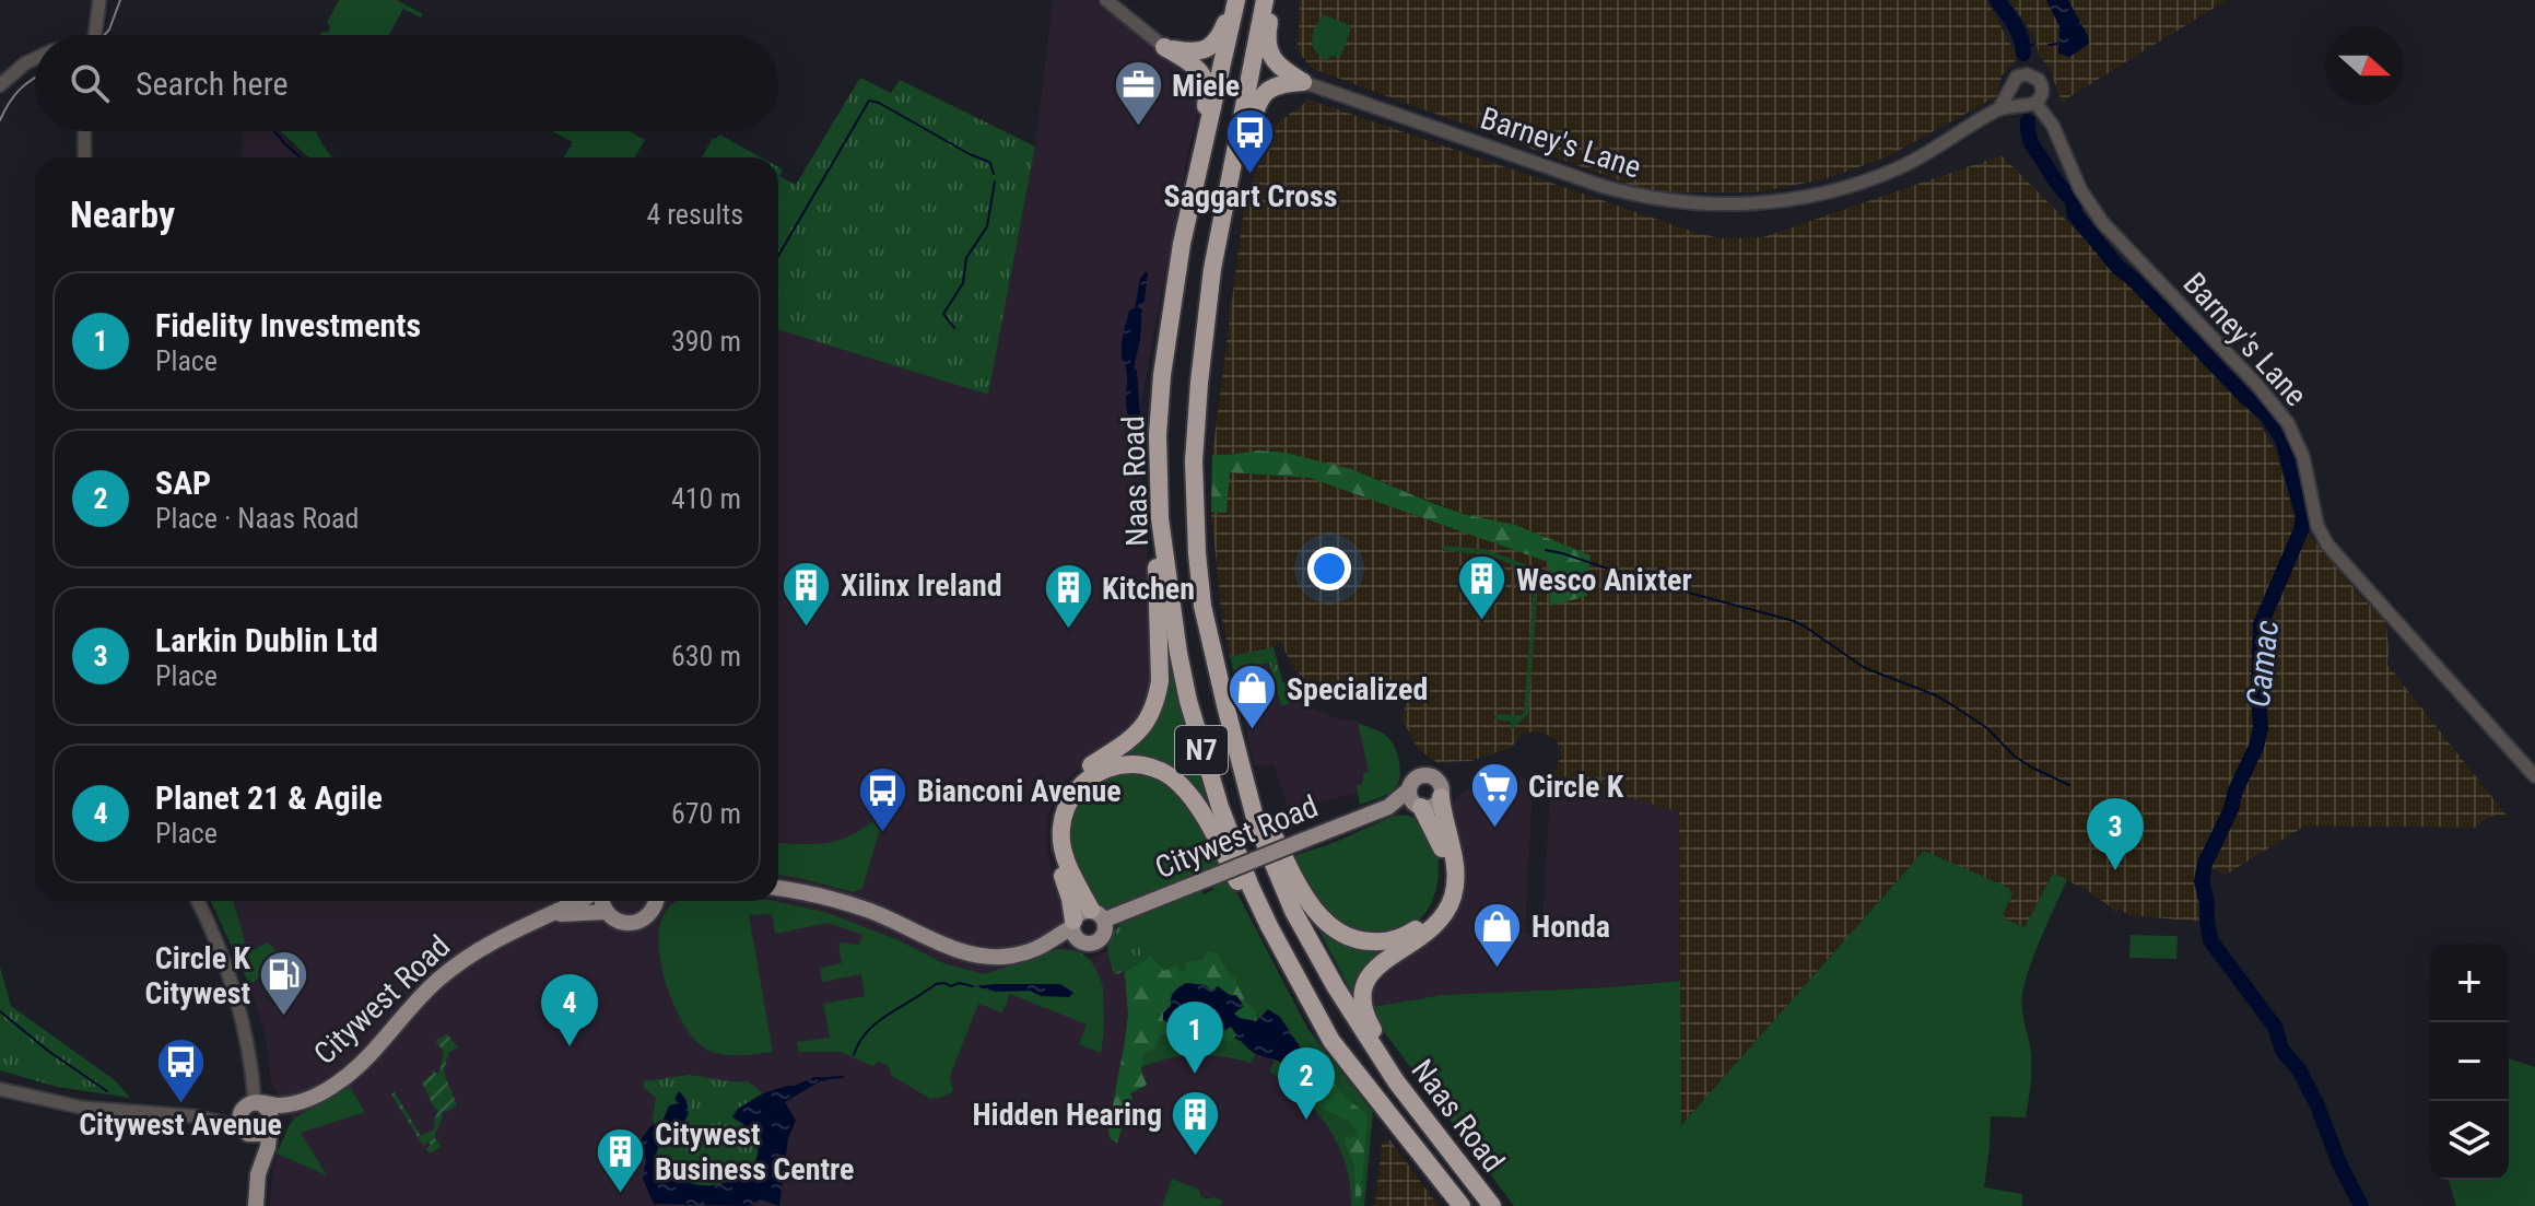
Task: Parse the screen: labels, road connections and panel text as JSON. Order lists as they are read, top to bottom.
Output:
{
  "streets": {
    "highway": ["Naas Road", "N7"],
    "main road": ["Citywest Road"],
    "street": ["Barney's Lane"]
  },
  "crossings": [
    ["Barney's Lane", "N7"],
    ["Naas Road", "N7"],
    ["N7", "Citywest Road"]
  ],
  "water": ["Camac"],
  "places": {
    "office": ["Miele"],
    "bus stop": ["Saggart Cross", "Bianconi Avenue", "Citywest Avenue"],
    "building": [
      "Wesco Anixter",
      "Xilinx Ireland",
      "Kitchen",
      "Hidden Hearing",
      "Citywest Business Centre"
    ],
    "shop": ["Specialized", "Honda"],
    "supermarket": ["Circle K"],
    "fuel station": ["Circle K Citywest"]
  },
  "north": "right",
  "page": {
    "search": "Search here",
    "heading": ["Nearby", "4 results"],
    "list": [
      {
        "mark": "1",
        "name": "Fidelity Investments",
        "note": "Place",
        "value": "390 m"
      },
      {
        "mark": "2",
        "name": "SAP",
        "note": "Place · Naas Road",
        "value": "410 m"
      },
      {
        "mark": "3",
        "name": "Larkin Dublin Ltd",
        "note": "Place",
        "value": "630 m"
      },
      {
        "mark": "4",
        "name": "Planet 21 & Agile",
        "note": "Place",
        "value": "670 m"
      }
    ],
    "pins": [
      "3",
      "4",
      "1",
      "2"
    ],
    "map_buttons": ["+", "−"]
  }
}
